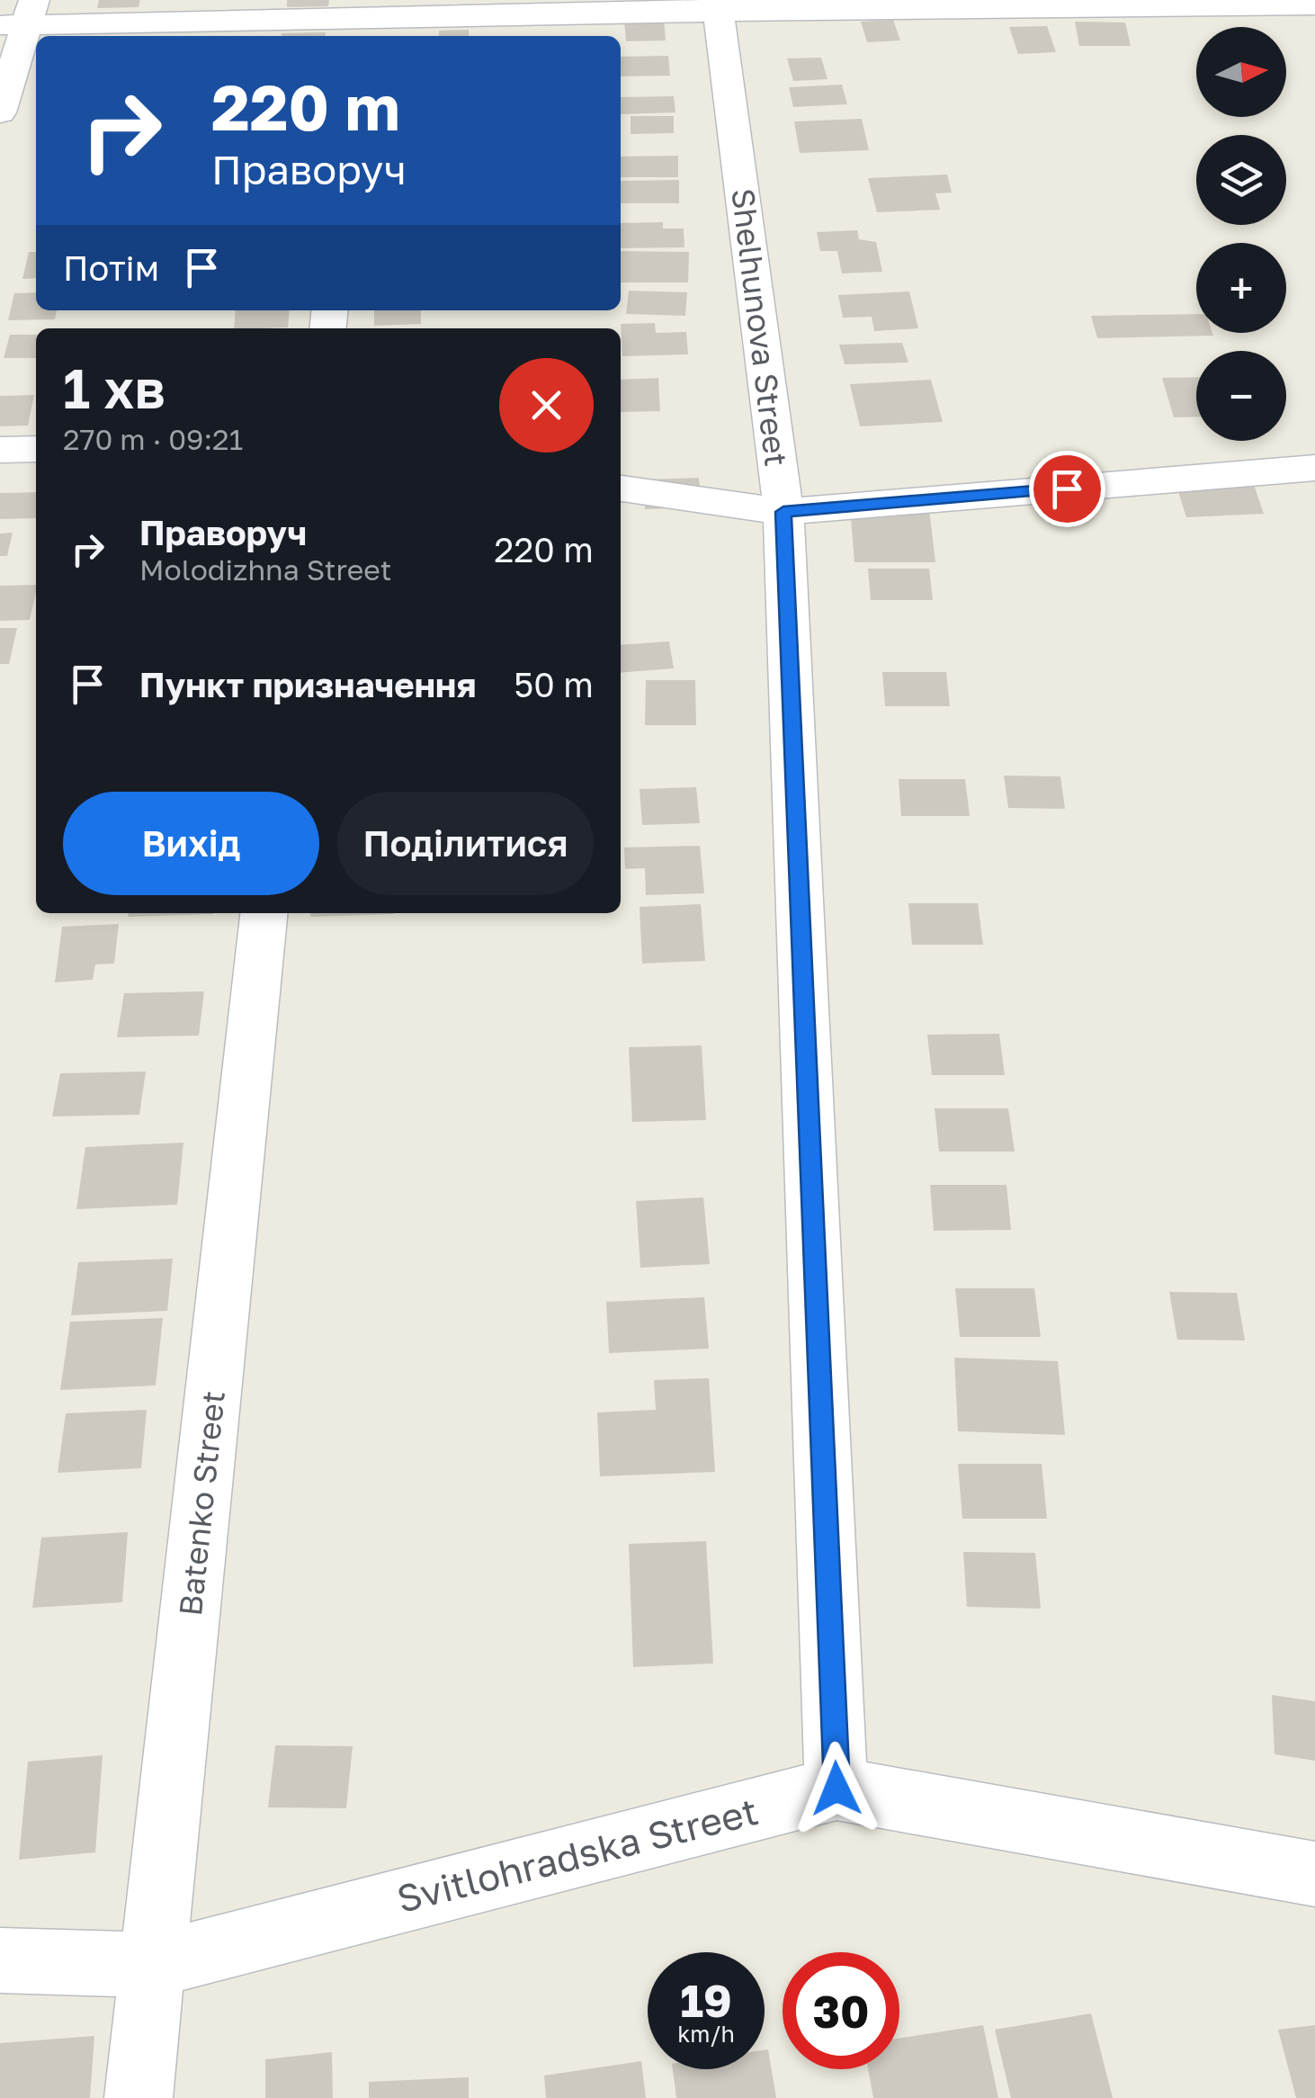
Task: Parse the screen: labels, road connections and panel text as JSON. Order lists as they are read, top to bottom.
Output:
{
  "streets": {
    "street": ["Shelhunova Street", "Batenko Street", "Svitlohradska Street"]
  },
  "crossings": [
    ["Shelhunova Street", "Svitlohradska Street"],
    ["Batenko Street", "Svitlohradska Street"]
  ],
  "north": "right",
  "page": {
    "map_buttons": ["+", "−"],
    "turn": ["220 m", "Праворуч"],
    "then": "Потім",
    "heading": ["1 хв", "270 m · 09:21"],
    "list": [
      {
        "name": "Праворуч",
        "note": "Molodizhna Street",
        "value": "220 m"
      },
      {
        "name": "Пункт призначення",
        "value": "50 m"
      }
    ],
    "buttons": ["Вихід", "Поділитися"],
    "speed": "19 km/h",
    "limit": "30"
  }
}
